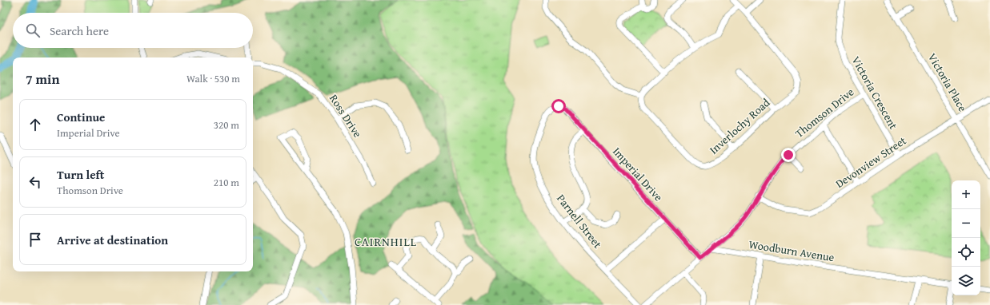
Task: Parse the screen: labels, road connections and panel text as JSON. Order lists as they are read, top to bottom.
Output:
{
  "streets": {
    "street": [
      "Victoria Place",
      "Victoria Crescent",
      "Thomson Drive",
      "Ross Drive",
      "Inverlochy Road",
      "Devonview Street",
      "Imperial Drive",
      "Parnell Street",
      "Woodburn Avenue"
    ]
  },
  "crossings": [
    ["Victoria Place", "Devonview Street"],
    ["Victoria Crescent", "Thomson Drive"],
    ["Victoria Crescent", "Devonview Street"],
    ["Thomson Drive", "Devonview Street"],
    ["Thomson Drive", "Woodburn Avenue"],
    ["Imperial Drive", "Parnell Street"]
  ],
  "districts": ["CAIRNHILL"],
  "page": {
    "search": "Search here",
    "heading": ["7 min", "Walk · 530 m"],
    "list": [
      ["Continue", "Imperial Drive", "320 m"],
      ["Turn left", "Thomson Drive", "210 m"],
      "Arrive at destination"
    ],
    "map_buttons": ["+", "−"]
  }
}
